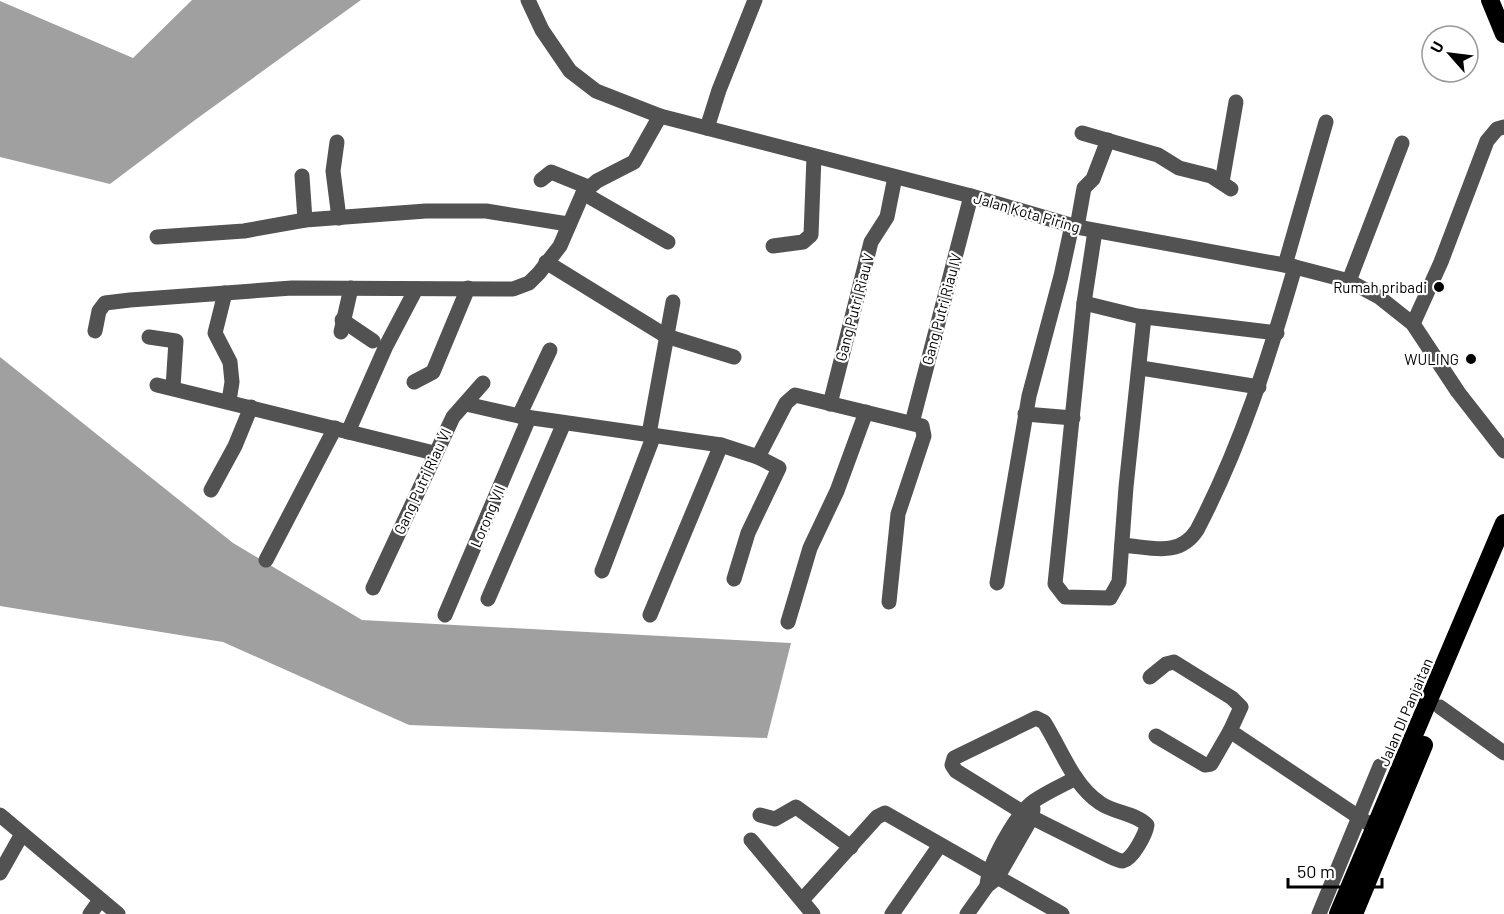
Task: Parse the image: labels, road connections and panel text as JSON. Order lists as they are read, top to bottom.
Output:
{
  "streets": {
    "highway": ["Jalan DI Panjaitan"],
    "street": [
      "Jalan Kota Piring",
      "Gang Putri Riau V",
      "Gang Putri Riau IV",
      "Gang Putri Riau VI",
      "Lorong VII"
    ]
  },
  "crossings": [
    ["Jalan Kota Piring", "Gang Putri Riau V"],
    ["Jalan Kota Piring", "Gang Putri Riau IV"]
  ],
  "places": ["Rumah pribadi", "WULING"],
  "scale_bar": "50 m",
  "north": "top left"
}
